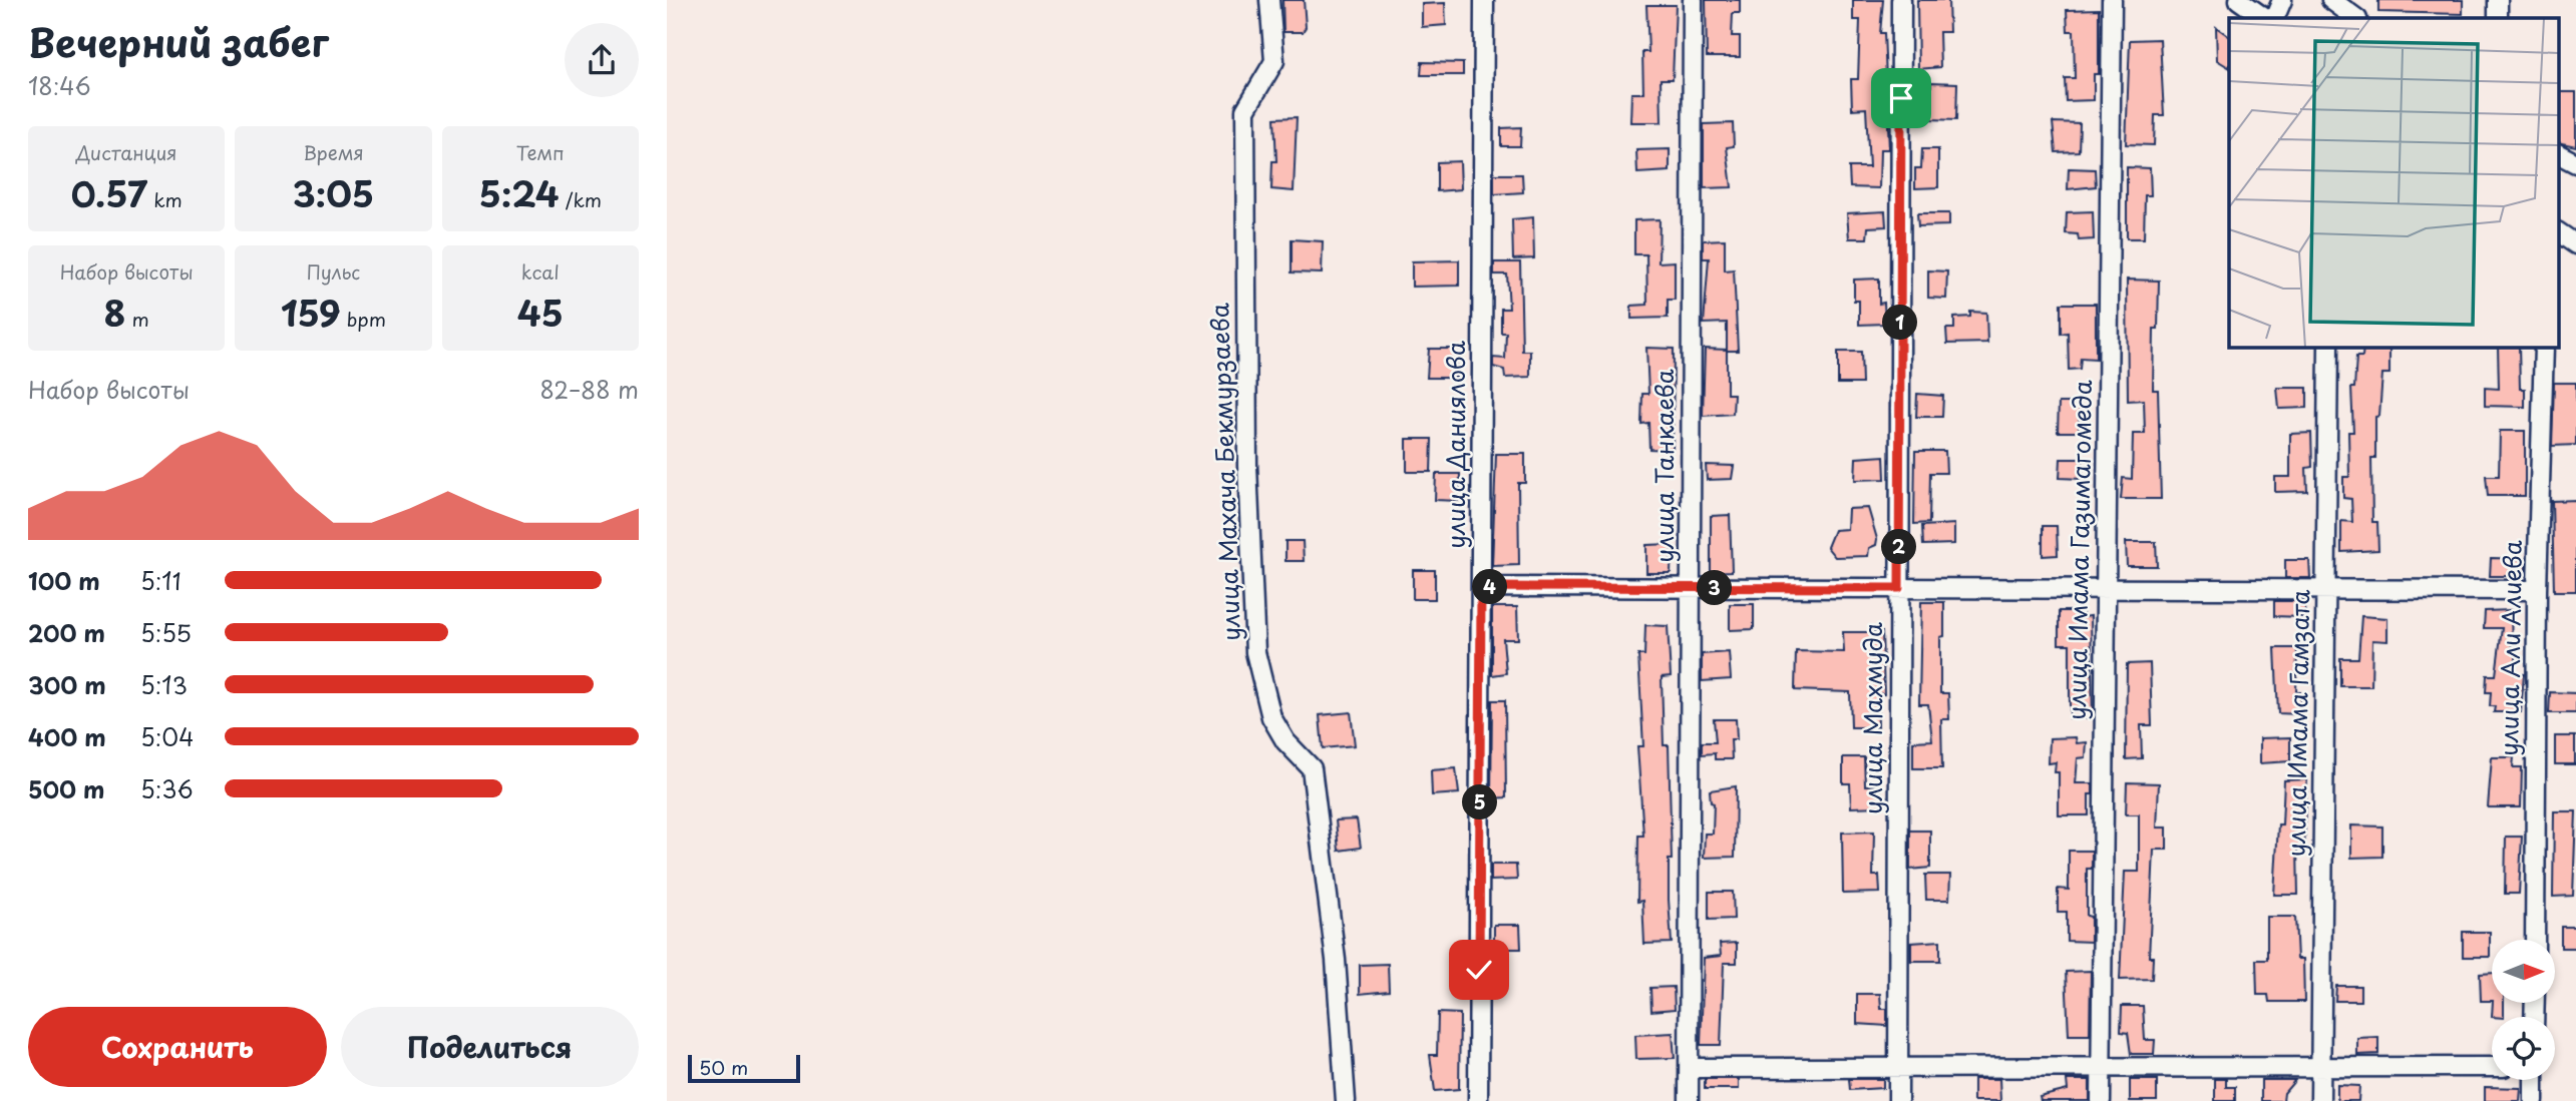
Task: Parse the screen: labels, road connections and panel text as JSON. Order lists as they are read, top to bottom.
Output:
{
  "streets": {
    "street": [
      "улица Даниялова",
      "улица Танкаева",
      "улица Махача Бекмурзаева",
      "улица Имама Газимагомеда",
      "улица Али Алиева",
      "улица Махмуда",
      "улица Имама Гамзата"
    ]
  },
  "scale_bar": "50 m",
  "north": "right",
  "page": {
    "heading": ["Вечерний забег", "18:46"],
    "stats": [
      ["Дистанция", "0.57 km"],
      ["Время", "3:05"],
      ["Темп", "5:24 /km"],
      ["Набор высоты", "8 m"],
      ["Пульс", "159 bpm"],
      ["kcal", "45"]
    ],
    "pins": [
      "1",
      "2",
      "4",
      "3",
      "5"
    ],
    "chart": ["Набор высоты", "82–88 m"],
    "list": [
      {
        "name": "100 m",
        "note": "5:11"
      },
      {
        "name": "200 m",
        "note": "5:55"
      },
      {
        "name": "300 m",
        "note": "5:13"
      },
      {
        "name": "400 m",
        "note": "5:04"
      },
      {
        "name": "500 m",
        "note": "5:36"
      }
    ],
    "buttons": ["Сохранить", "Поделиться"],
    "scale": "50 m"
  }
}
